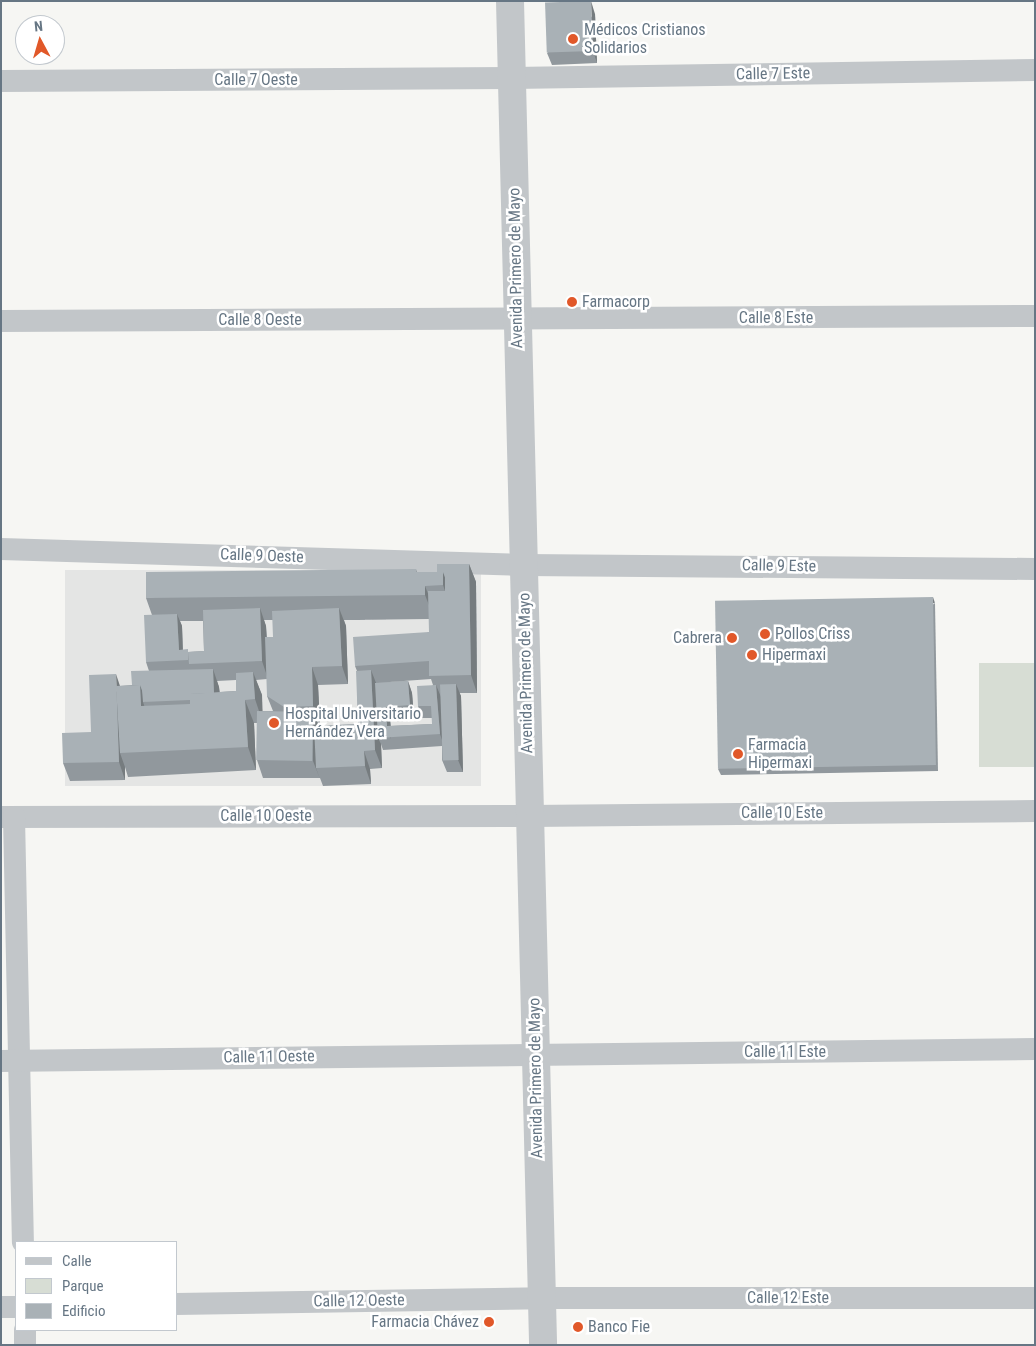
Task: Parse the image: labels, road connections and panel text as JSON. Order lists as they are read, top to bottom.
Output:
{
  "streets": {
    "street": [
      "Calle 7 Este",
      "Calle 7 Oeste",
      "Avenida Primero de Mayo",
      "Calle 8 Este",
      "Calle 8 Oeste",
      "Calle 9 Oeste",
      "Calle 9 Este",
      "Calle 10 Este",
      "Calle 10 Oeste",
      "Calle 11 Este",
      "Calle 11 Oeste",
      "Calle 12 Este",
      "Calle 12 Oeste"
    ]
  },
  "crossings": [
    ["Calle 7 Este", "Calle 7 Oeste"],
    ["Calle 7 Este", "Avenida Primero de Mayo"],
    ["Calle 7 Oeste", "Avenida Primero de Mayo"],
    ["Avenida Primero de Mayo", "Calle 8 Este"],
    ["Avenida Primero de Mayo", "Calle 8 Oeste"],
    ["Avenida Primero de Mayo", "Calle 9 Oeste"],
    ["Avenida Primero de Mayo", "Calle 9 Este"],
    ["Avenida Primero de Mayo", "Calle 10 Este"],
    ["Avenida Primero de Mayo", "Calle 10 Oeste"],
    ["Avenida Primero de Mayo", "Calle 11 Este"],
    ["Avenida Primero de Mayo", "Calle 11 Oeste"],
    ["Avenida Primero de Mayo", "Calle 12 Este"],
    ["Avenida Primero de Mayo", "Calle 12 Oeste"],
    ["Calle 8 Este", "Calle 8 Oeste"],
    ["Calle 9 Oeste", "Calle 9 Este"],
    ["Calle 10 Este", "Calle 10 Oeste"],
    ["Calle 11 Este", "Calle 11 Oeste"],
    ["Calle 12 Este", "Calle 12 Oeste"]
  ],
  "places": [
    "Médicos Cristianos Solidarios",
    "Farmacorp",
    "Pollos Criss",
    "Cabrera",
    "Hipermaxi",
    "Hospital Universitario Hernández Vera",
    "Farmacia Hipermaxi",
    "Farmacia Chávez",
    "Banco Fie"
  ],
  "legend": ["Calle", "Parque", "Edificio"],
  "north": "top"
}
